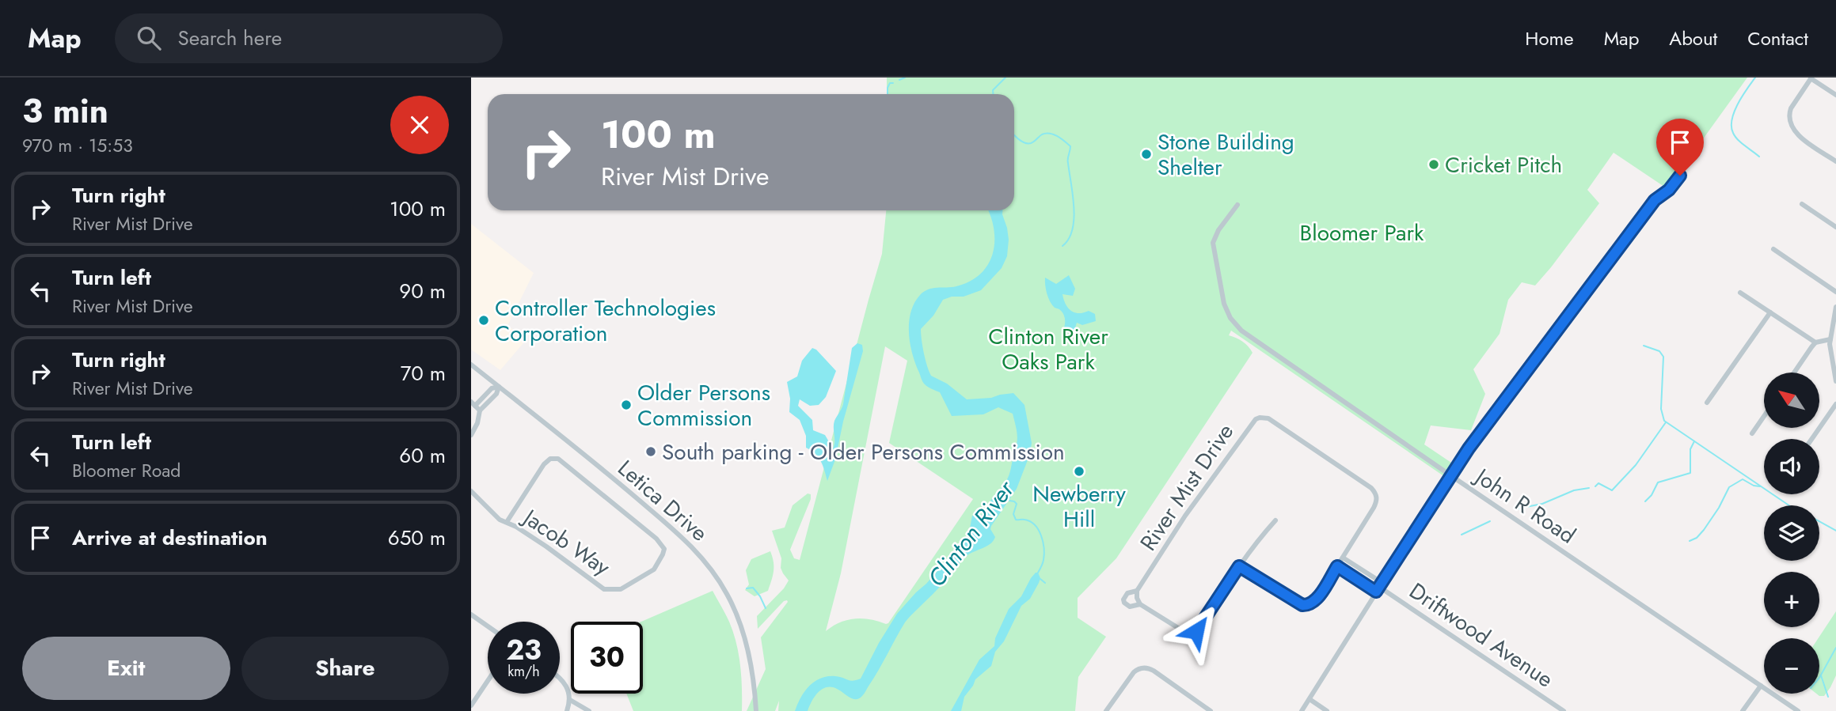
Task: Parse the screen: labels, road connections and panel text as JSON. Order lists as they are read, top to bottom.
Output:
{
  "streets": {
    "street": [
      "River Mist Drive",
      "Letica Drive",
      "John R Road",
      "Jacob Way",
      "Driftwood Avenue"
    ]
  },
  "water": ["Clinton River"],
  "parks": ["Bloomer Park", "Clinton River Oaks Park"],
  "places": [
    "Stone Building Shelter",
    "Cricket Pitch",
    "Controller Technologies Corporation",
    "Older Persons Commission",
    "South parking - Older Persons Commission",
    "Newberry Hill"
  ],
  "north": "top left",
  "page": {
    "header": "Map",
    "search": "Search here",
    "nav": [
      "Home",
      "Map",
      "About",
      "Contact"
    ],
    "heading": ["3 min", "970 m · 15:53"],
    "turn": ["100 m", "River Mist Drive"],
    "list": [
      {
        "name": "Turn right",
        "note": "River Mist Drive",
        "value": "100 m"
      },
      {
        "name": "Turn left",
        "note": "River Mist Drive",
        "value": "90 m"
      },
      {
        "name": "Turn right",
        "note": "River Mist Drive",
        "value": "70 m"
      },
      {
        "name": "Turn left",
        "note": "Bloomer Road",
        "value": "60 m"
      },
      {
        "name": "Arrive at destination",
        "value": "650 m"
      }
    ],
    "map_buttons": ["+", "−"],
    "speed": "23 km/h",
    "limit": "30",
    "buttons": ["Exit", "Share"]
  }
}
